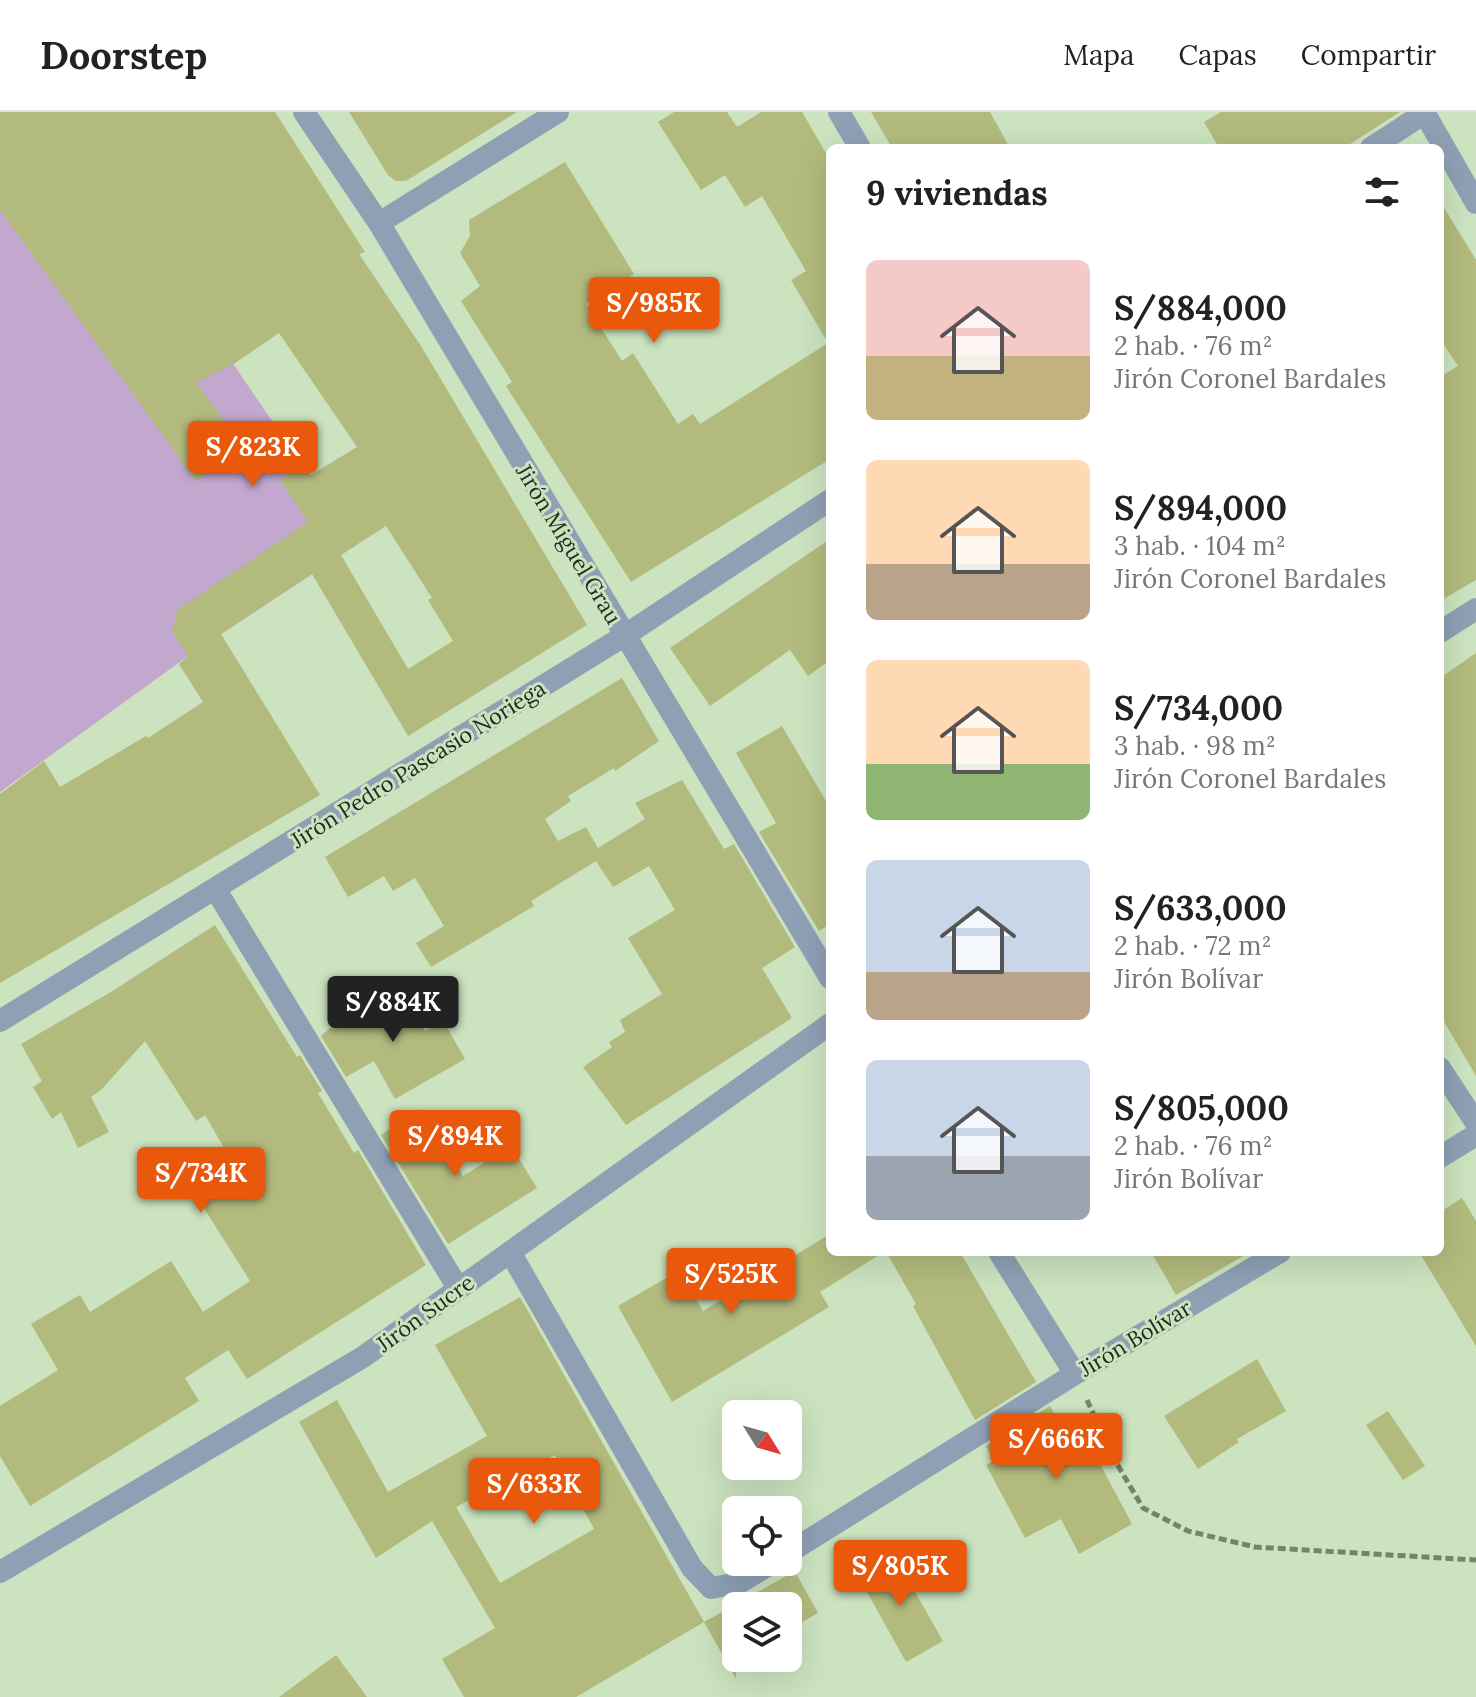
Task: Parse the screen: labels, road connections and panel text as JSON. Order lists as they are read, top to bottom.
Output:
{
  "streets": {
    "street": [
      "Jirón Miguel Grau",
      "Jirón Pedro Pascasio Noriega",
      "Jirón Sucre",
      "Jirón Bolívar"
    ]
  },
  "crossings": [
    ["Jirón Miguel Grau", "Jirón Pedro Pascasio Noriega"]
  ],
  "north": "bottom right",
  "page": {
    "header": "Doorstep",
    "nav": ["Mapa", "Capas", "Compartir"],
    "heading": "9 viviendas",
    "list": [
      {
        "name": "S/884,000",
        "note": "2 hab. · 76 m² · Jirón Coronel Bardales"
      },
      {
        "name": "S/894,000",
        "note": "3 hab. · 104 m² · Jirón Coronel Bardales"
      },
      {
        "name": "S/734,000",
        "note": "3 hab. · 98 m² · Jirón Coronel Bardales"
      },
      {
        "name": "S/633,000",
        "note": "2 hab. · 72 m² · Jirón Bolívar"
      },
      {
        "name": "S/805,000",
        "note": "2 hab. · 76 m² · Jirón Bolívar"
      }
    ],
    "price": [
      "S/985K",
      "S/823K",
      "S/884K",
      "S/894K",
      "S/734K",
      "S/525K",
      "S/666K",
      "S/633K",
      "S/805K"
    ]
  }
}
